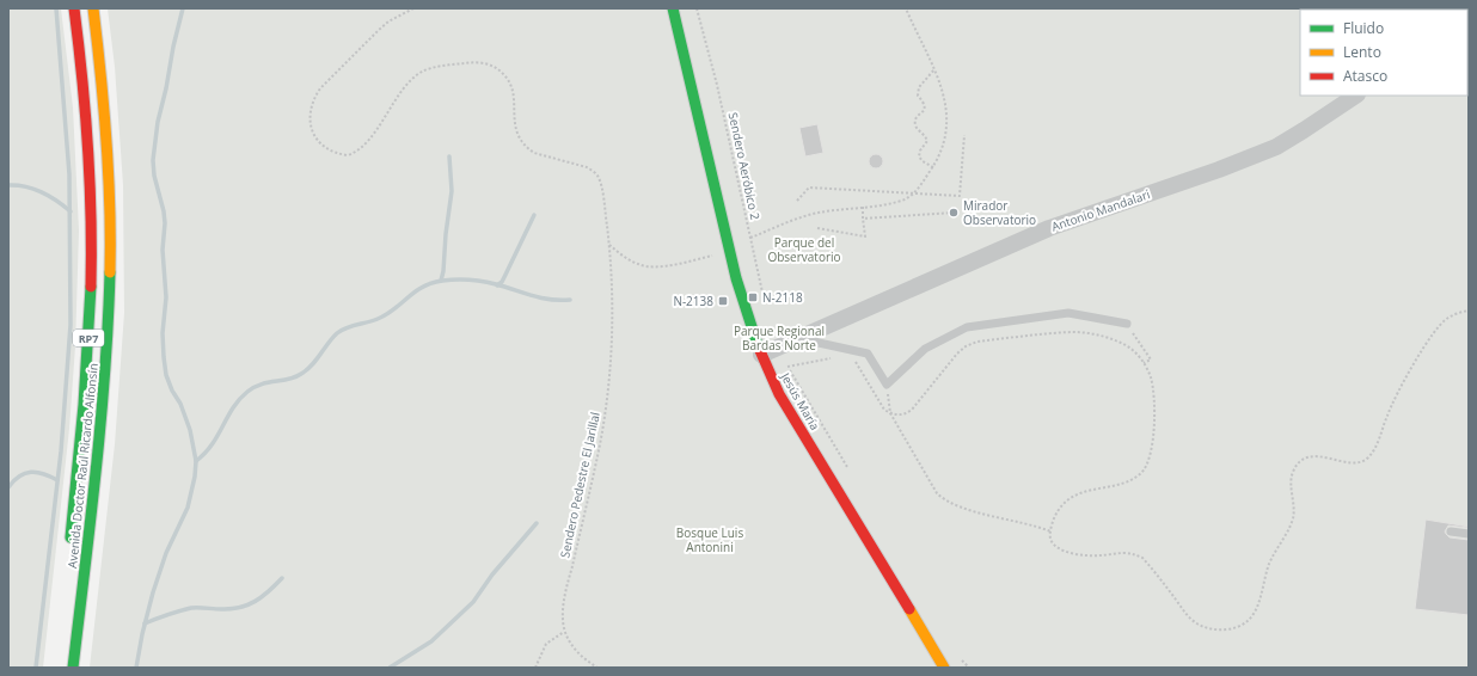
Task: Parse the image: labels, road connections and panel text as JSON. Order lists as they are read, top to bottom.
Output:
{
  "streets": {
    "main road": ["RP7", "Jesús María", "Avenida Doctor Raúl Ricardo Alfonsín"],
    "street": ["Antonio Mandalari"],
    "path": ["Sendero Aeróbico 2", "Sendero Pedestre El Jarillal"]
  },
  "crossings": [
    ["Antonio Mandalari", "Jesús María"]
  ],
  "parks": ["Parque del Observatorio", "Parque Regional Bardas Norte", "Bosque Luis Antonini"],
  "places": {
    "other": ["Mirador Observatorio"],
    "transit": ["N-2118", "N-2138"]
  },
  "legend": ["Fluido", "Lento", "Atasco"]
}
